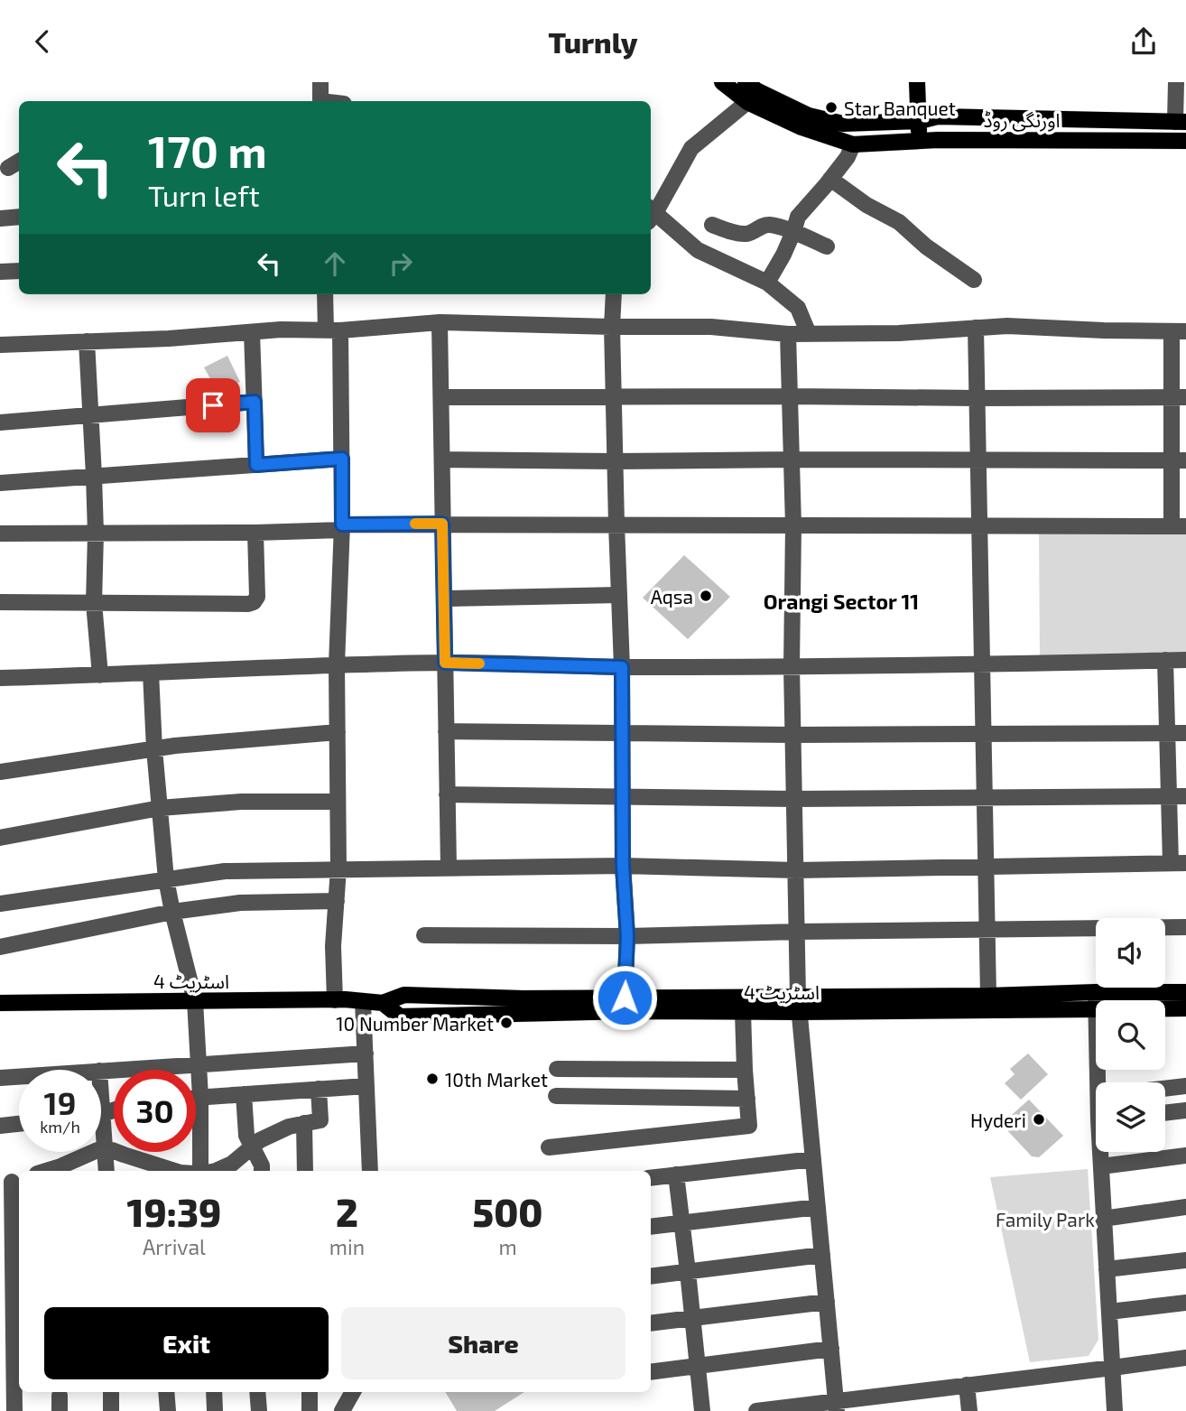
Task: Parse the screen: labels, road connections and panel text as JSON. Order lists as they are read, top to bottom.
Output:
{
  "streets": {
    "main road": ["اورنگی روڈ", "اسٹریٹ 4"]
  },
  "districts": ["Orangi Sector 11"],
  "parks": ["Family Park"],
  "places": [
    "Star Banquet",
    "Aqsa",
    "10 Number Market",
    "10th Market",
    "Hyderi"
  ],
  "page": {
    "header": "Turnly",
    "turn": ["170 m", "Turn left"],
    "speed": "19 km/h",
    "limit": "30",
    "eta": [
      "19:39",
      "Arrival",
      "2",
      "min",
      "500",
      "m"
    ],
    "buttons": ["Exit", "Share"]
  }
}
